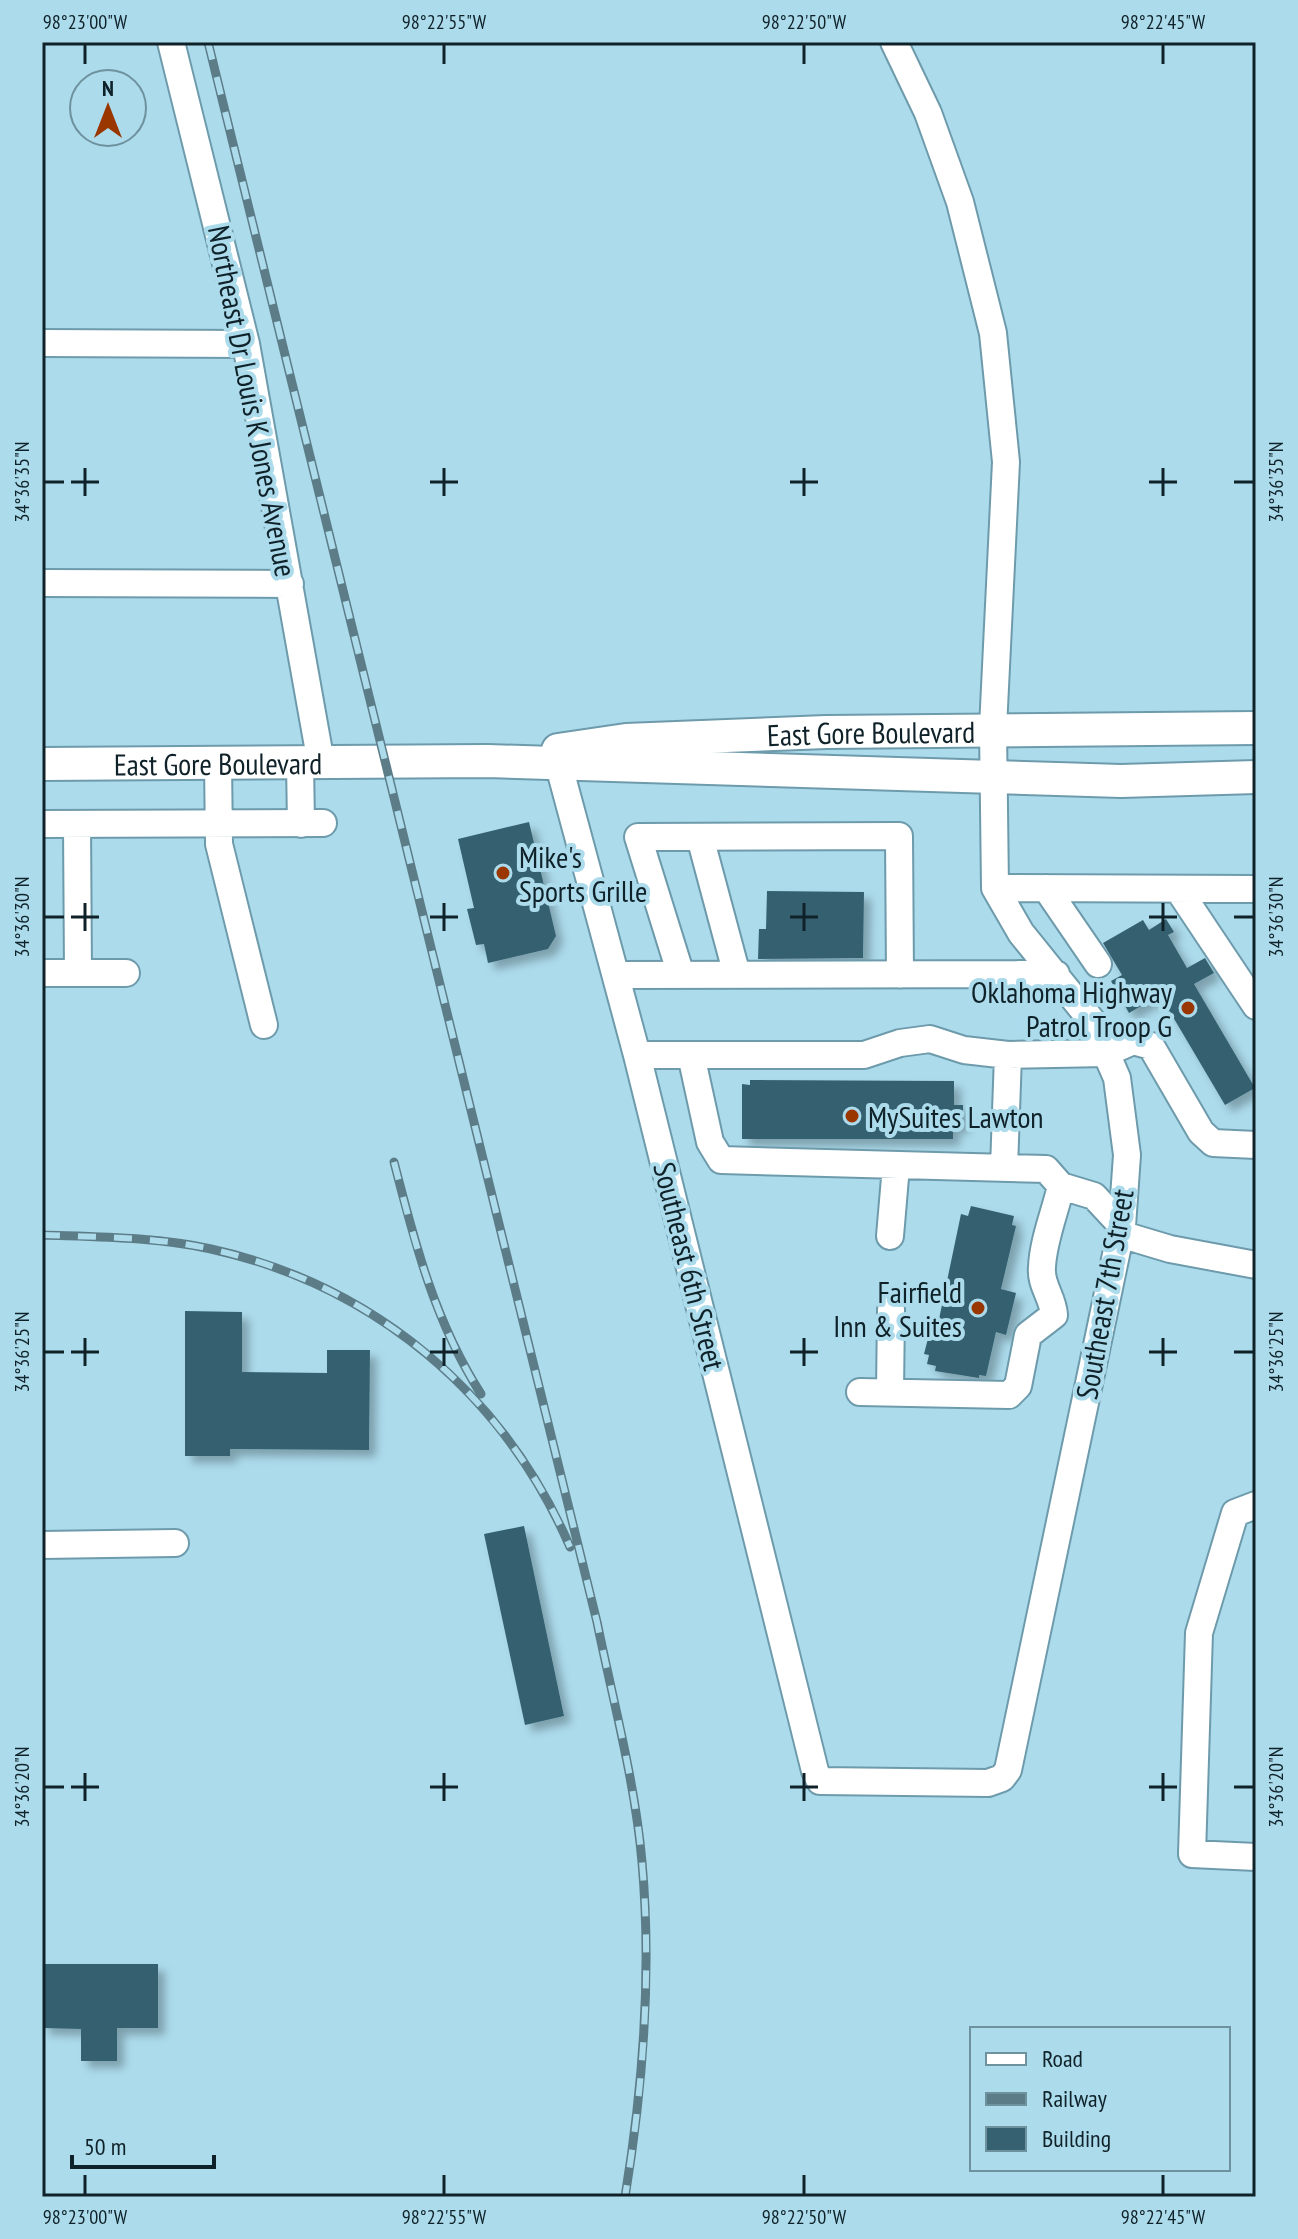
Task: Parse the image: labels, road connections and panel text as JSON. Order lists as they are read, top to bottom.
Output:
{
  "streets": {
    "main road": ["East Gore Boulevard"],
    "street": ["Northeast Dr Louis K Jones Avenue", "Southeast 6th Street", "Southeast 7th Street"]
  },
  "crossings": [
    ["Northeast Dr Louis K Jones Avenue", "East Gore Boulevard"],
    ["East Gore Boulevard", "Southeast 6th Street"],
    ["East Gore Boulevard", "Southeast 7th Street"],
    ["Southeast 6th Street", "Southeast 7th Street"]
  ],
  "places": [
    "Mike's Sports Grille",
    "Oklahoma Highway Patrol Troop G",
    "MySuites Lawton",
    "Fairfield Inn & Suites"
  ],
  "legend": ["Road", "Railway", "Building"],
  "scale_bar": "50 m",
  "north": "top",
  "coordinates": [
    "98°23'00\"W",
    "98°22'55\"W",
    "98°22'50\"W",
    "98°22'45\"W",
    "34°36'35\"N",
    "34°36'30\"N",
    "34°36'25\"N",
    "34°36'20\"N"
  ]
}
